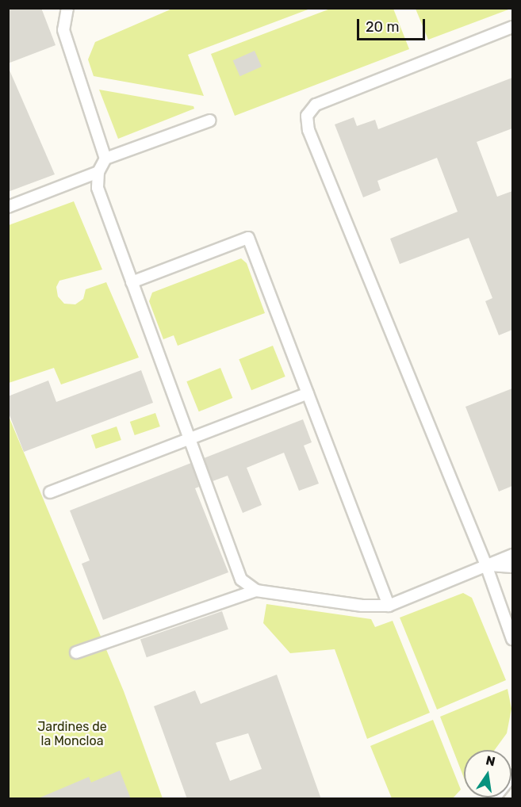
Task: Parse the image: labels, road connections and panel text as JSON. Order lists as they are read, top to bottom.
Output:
{
  "parks": ["Jardines de la Moncloa"],
  "scale_bar": "20 m",
  "north": "top"
}
